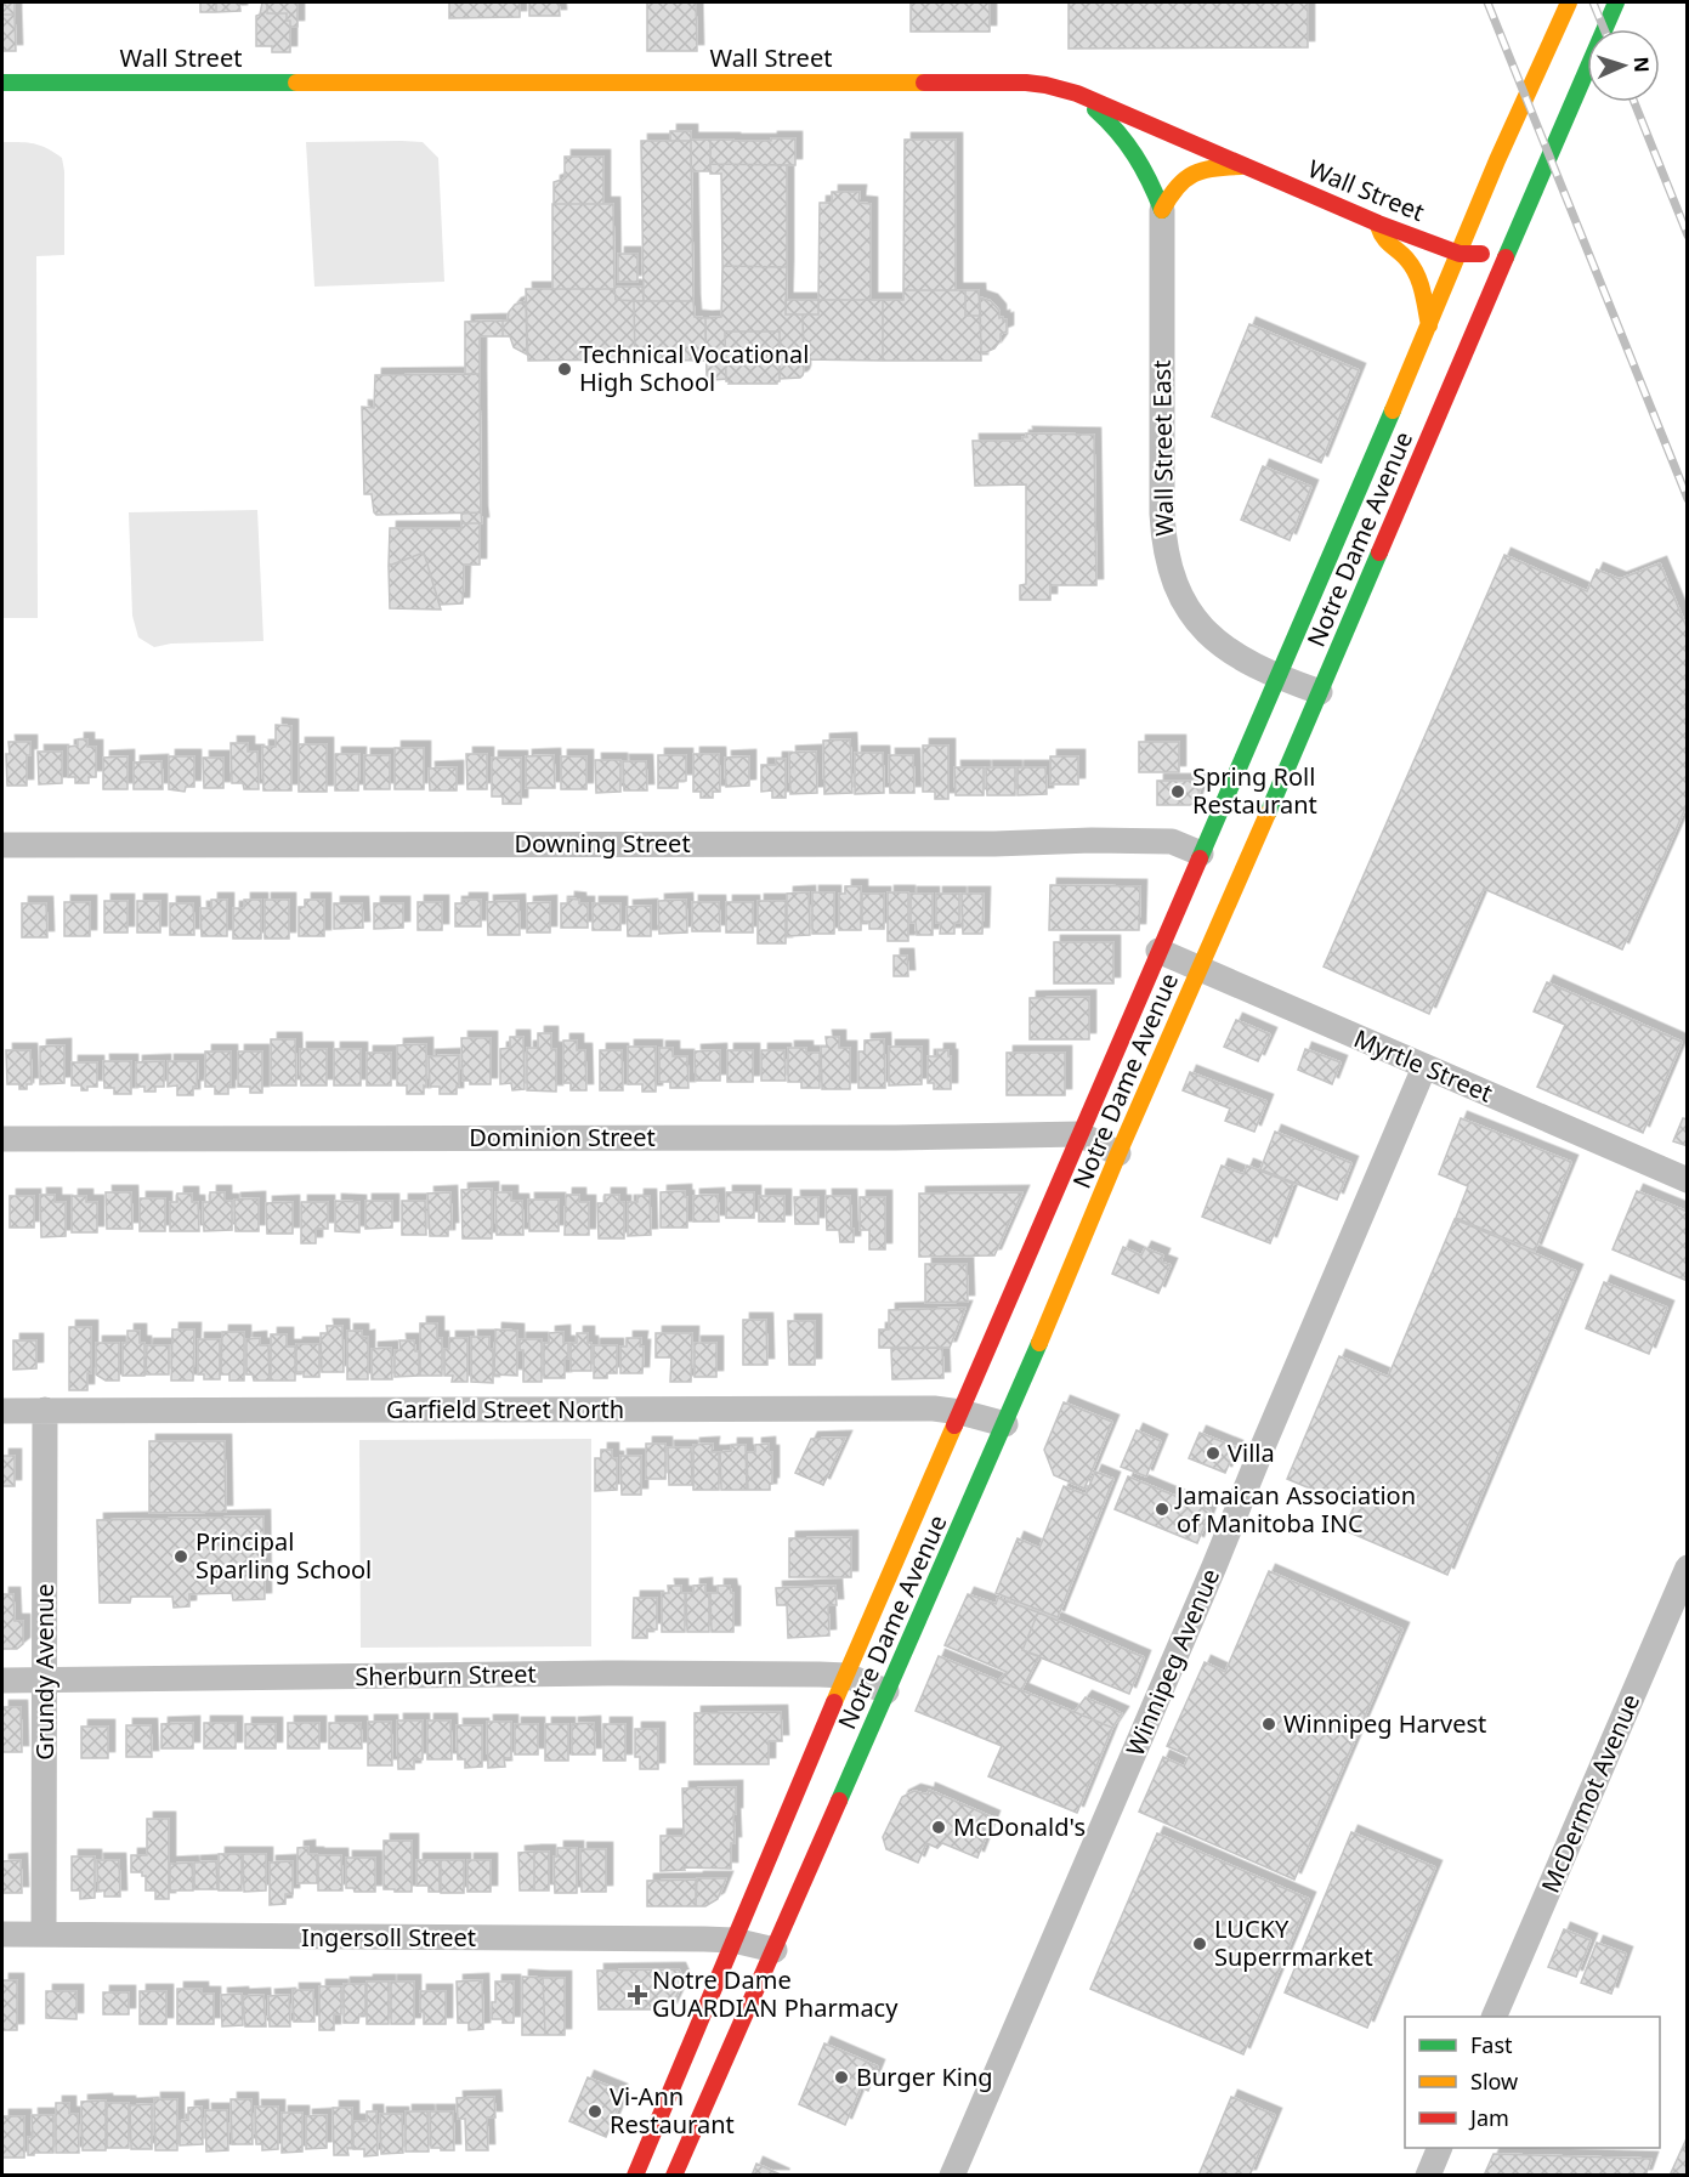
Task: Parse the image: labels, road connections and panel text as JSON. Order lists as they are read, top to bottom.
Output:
{
  "streets": {
    "main road": ["Wall Street", "Notre Dame Avenue"],
    "street": [
      "Wall Street East",
      "Downing Street",
      "Myrtle Street",
      "Dominion Street",
      "Garfield Street North",
      "Winnipeg Avenue",
      "Grundy Avenue",
      "Sherburn Street",
      "McDermot Avenue",
      "Ingersoll Street"
    ]
  },
  "crossings": [
    ["Wall Street", "Notre Dame Avenue"],
    ["Wall Street East", "Notre Dame Avenue"],
    ["Notre Dame Avenue", "Downing Street"],
    ["Notre Dame Avenue", "Myrtle Street"],
    ["Notre Dame Avenue", "Dominion Street"],
    ["Notre Dame Avenue", "Garfield Street North"],
    ["Notre Dame Avenue", "Sherburn Street"],
    ["Notre Dame Avenue", "Ingersoll Street"],
    ["Myrtle Street", "Winnipeg Avenue"],
    ["Garfield Street North", "Grundy Avenue"],
    ["Grundy Avenue", "Sherburn Street"],
    ["Grundy Avenue", "Ingersoll Street"]
  ],
  "places": {
    "other": [
      "Technical Vocational High School",
      "Spring Roll Restaurant",
      "Villa",
      "Jamaican Association of Manitoba INC",
      "Principal Sparling School",
      "Winnipeg Harvest",
      "McDonald's",
      "LUCKY Superrmarket",
      "Burger King",
      "Vi-Ann Restaurant"
    ],
    "health": ["Notre Dame GUARDIAN Pharmacy"]
  },
  "legend": ["Fast", "Slow", "Jam"],
  "north": "right"
}
